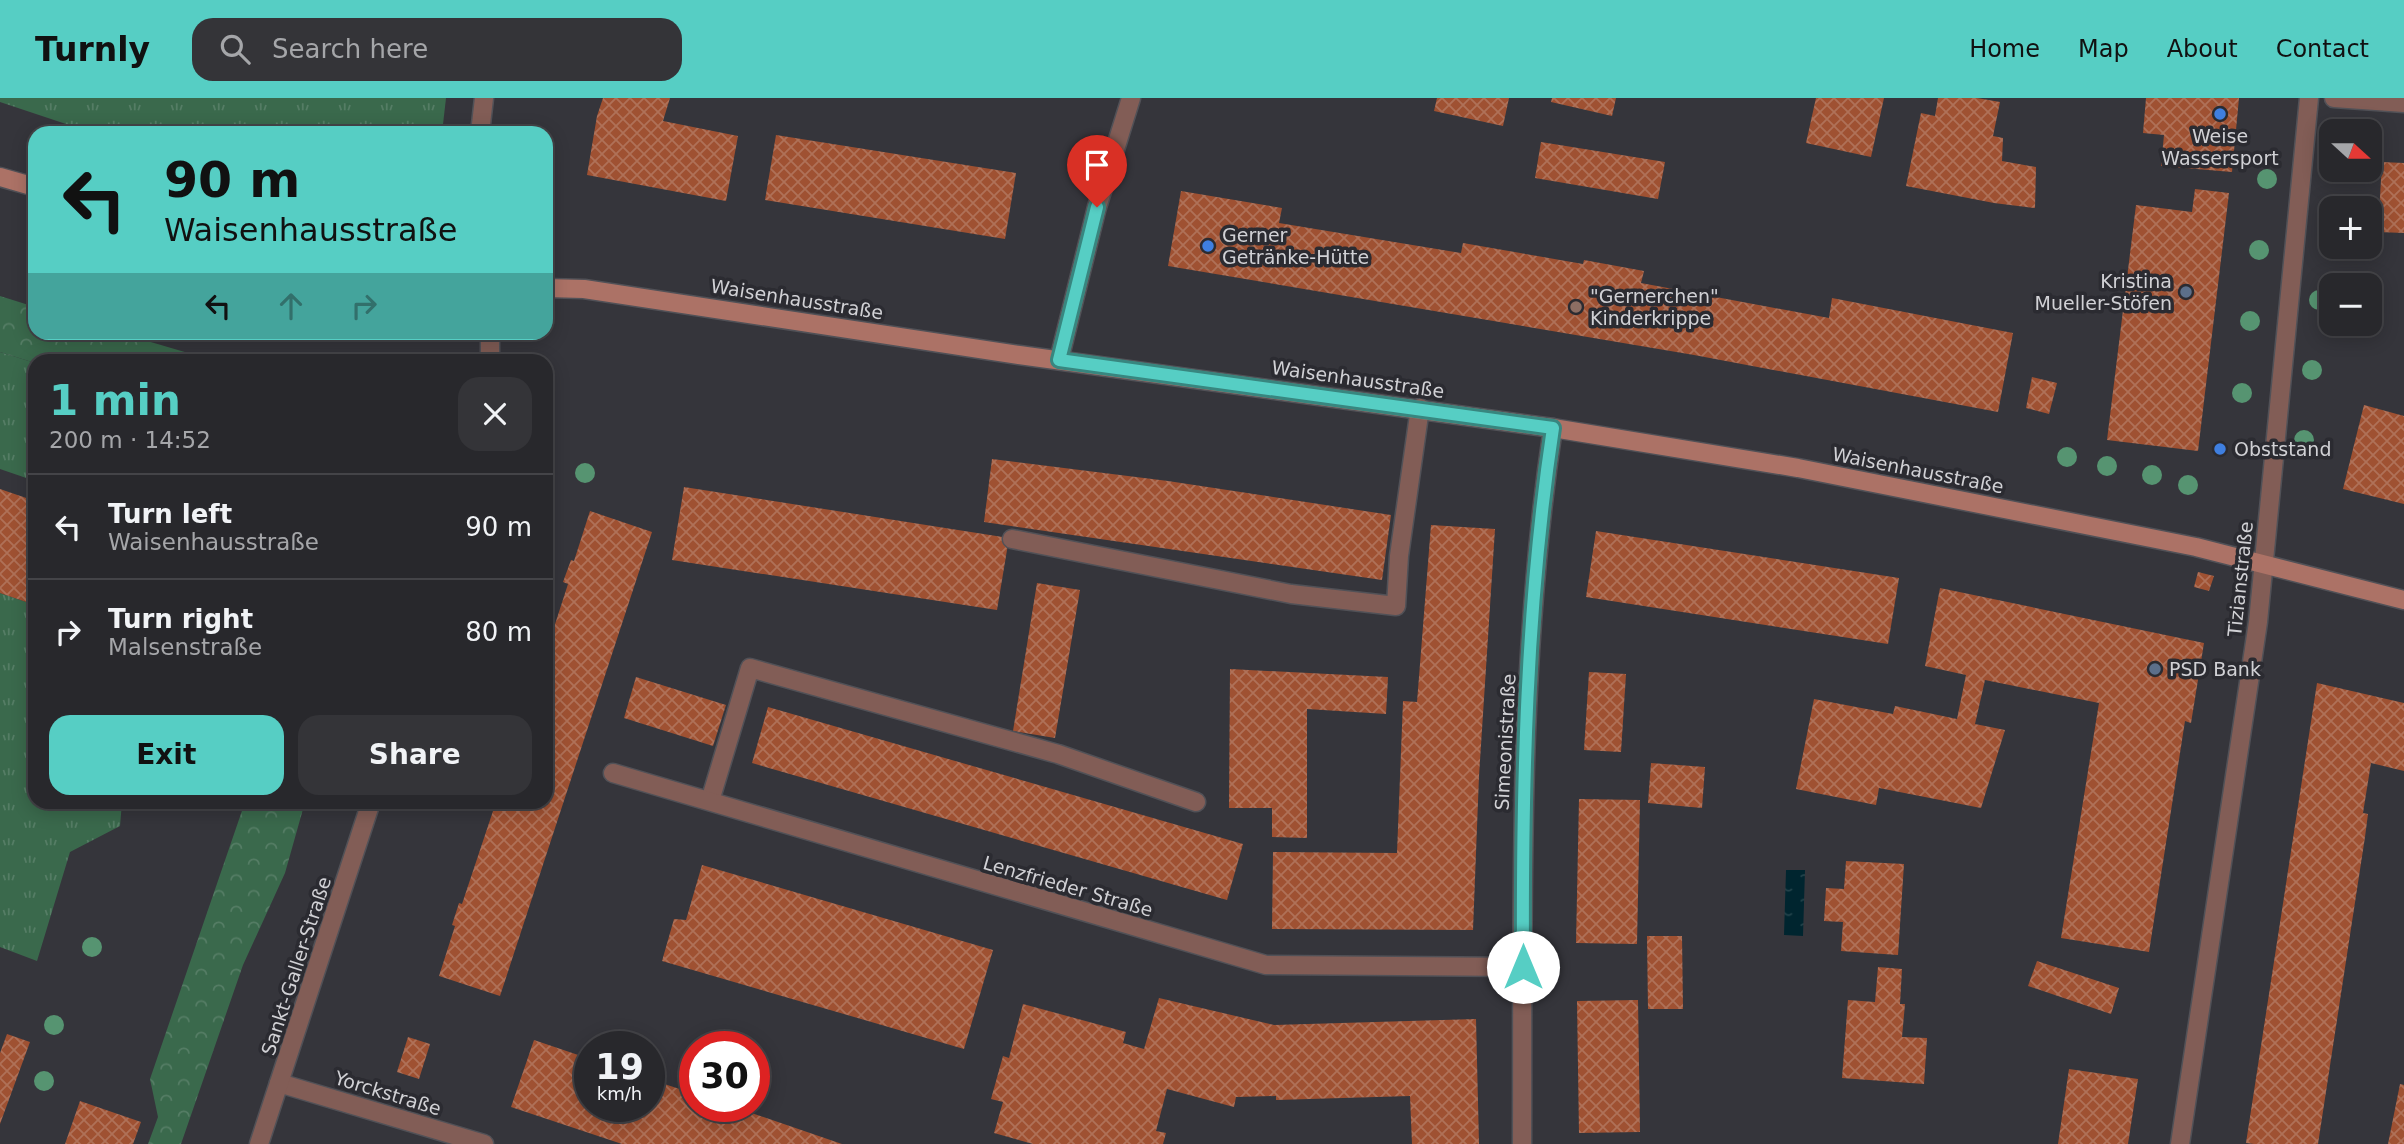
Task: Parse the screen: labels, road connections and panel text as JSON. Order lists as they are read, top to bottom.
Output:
{
  "streets": {
    "street": [
      "Waisenhausstraße",
      "Tizianstraße",
      "Simeonistraße",
      "Lenzfrieder Straße",
      "Sankt-Galler-Straße",
      "Yorckstraße"
    ]
  },
  "crossings": [
    ["Waisenhausstraße", "Tizianstraße"],
    ["Waisenhausstraße", "Simeonistraße"],
    ["Simeonistraße", "Lenzfrieder Straße"],
    ["Sankt-Galler-Straße", "Yorckstraße"]
  ],
  "places": [
    "Weise Wassersport",
    "Gerner Getränke-Hütte",
    "Kristina Mueller-Stöfen",
    "\"Gernerchen\" Kinderkrippe",
    "Obststand",
    "PSD Bank"
  ],
  "north": "right",
  "page": {
    "header": "Turnly",
    "search": "Search here",
    "nav": [
      "Home",
      "Map",
      "About",
      "Contact"
    ],
    "map_buttons": ["+", "−"],
    "turn": ["90 m", "Waisenhausstraße"],
    "heading": ["1 min", "200 m · 14:52"],
    "list": [
      {
        "name": "Turn left",
        "note": "Waisenhausstraße",
        "value": "90 m"
      },
      {
        "name": "Turn right",
        "note": "Malsenstraße",
        "value": "80 m"
      }
    ],
    "buttons": ["Exit", "Share"],
    "speed": "19 km/h",
    "limit": "30"
  }
}
